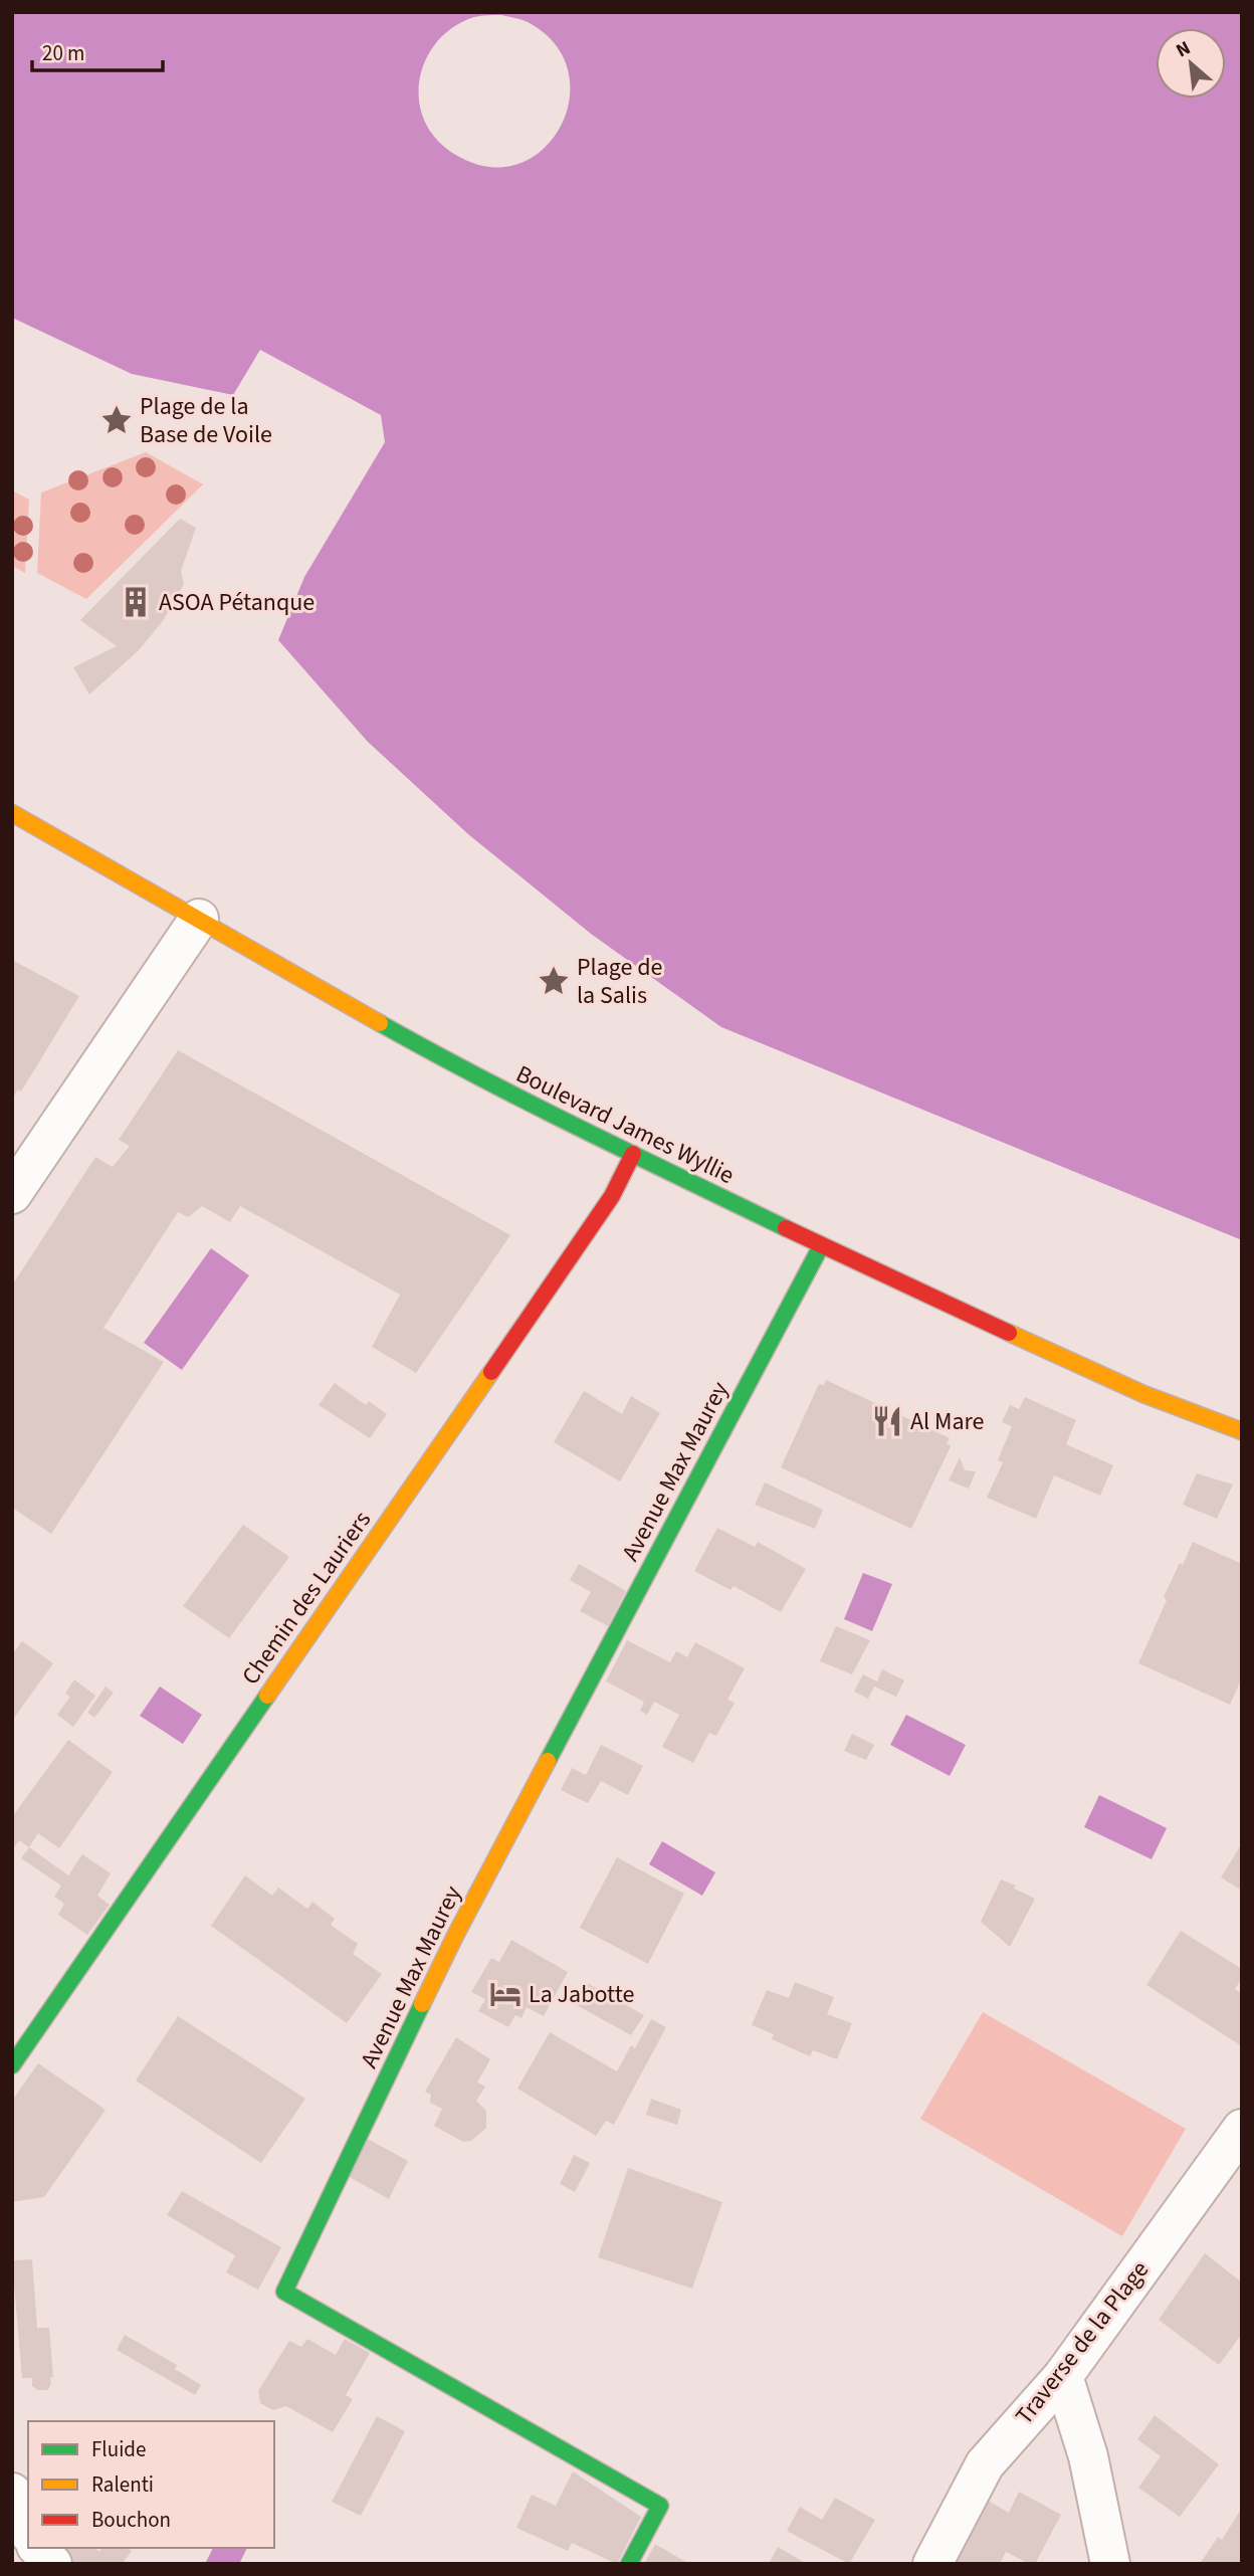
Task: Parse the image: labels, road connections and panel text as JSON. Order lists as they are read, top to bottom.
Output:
{
  "streets": {
    "street": [
      "Boulevard James Wyllie",
      "Avenue Max Maurey",
      "Chemin des Lauriers",
      "Traverse de la Plage"
    ]
  },
  "crossings": [
    ["Boulevard James Wyllie", "Avenue Max Maurey"],
    ["Boulevard James Wyllie", "Chemin des Lauriers"]
  ],
  "places": {
    "place": ["Plage de la Base de Voile", "Plage de la Salis"],
    "building": ["ASOA Pétanque"],
    "restaurant": ["Al Mare"],
    "hotel": ["La Jabotte"]
  },
  "legend": ["Fluide", "Ralenti", "Bouchon"],
  "scale_bar": "20 m",
  "north": "top left"
}
